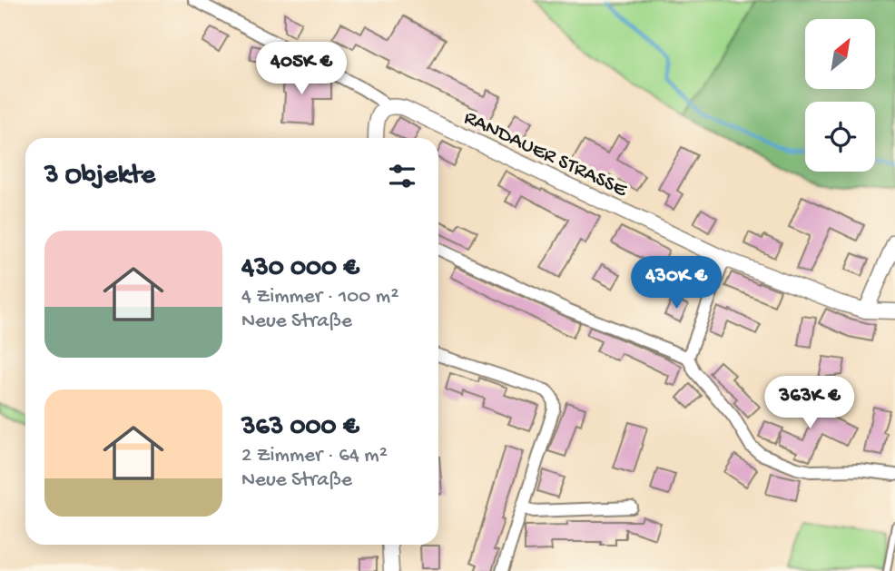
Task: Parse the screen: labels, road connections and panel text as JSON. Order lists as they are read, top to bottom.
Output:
{
  "streets": {
    "street": ["RANDAUER STRASSE"]
  },
  "north": "top right",
  "page": {
    "price": ["405K €", "430K €", "363K €"],
    "heading": "3 Objekte",
    "list": [
      {
        "name": "430 000 €",
        "note": "4 Zimmer · 100 m² · Neue Straße"
      },
      {
        "name": "363 000 €",
        "note": "2 Zimmer · 64 m² · Neue Straße"
      }
    ]
  }
}
